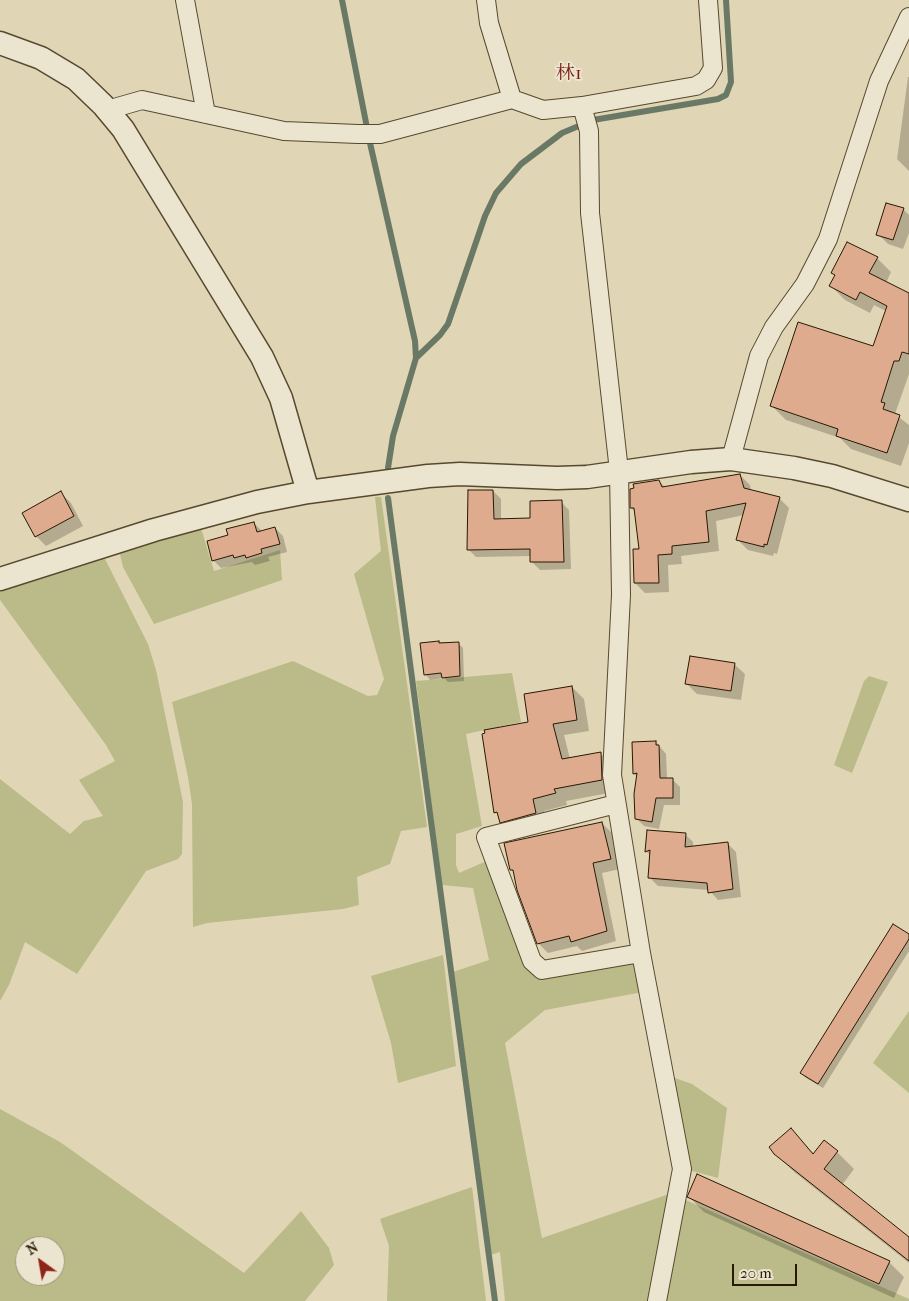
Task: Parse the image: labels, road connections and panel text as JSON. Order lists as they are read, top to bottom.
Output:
{
  "districts": ["林1"],
  "scale_bar": "20 m",
  "north": "top left"
}
